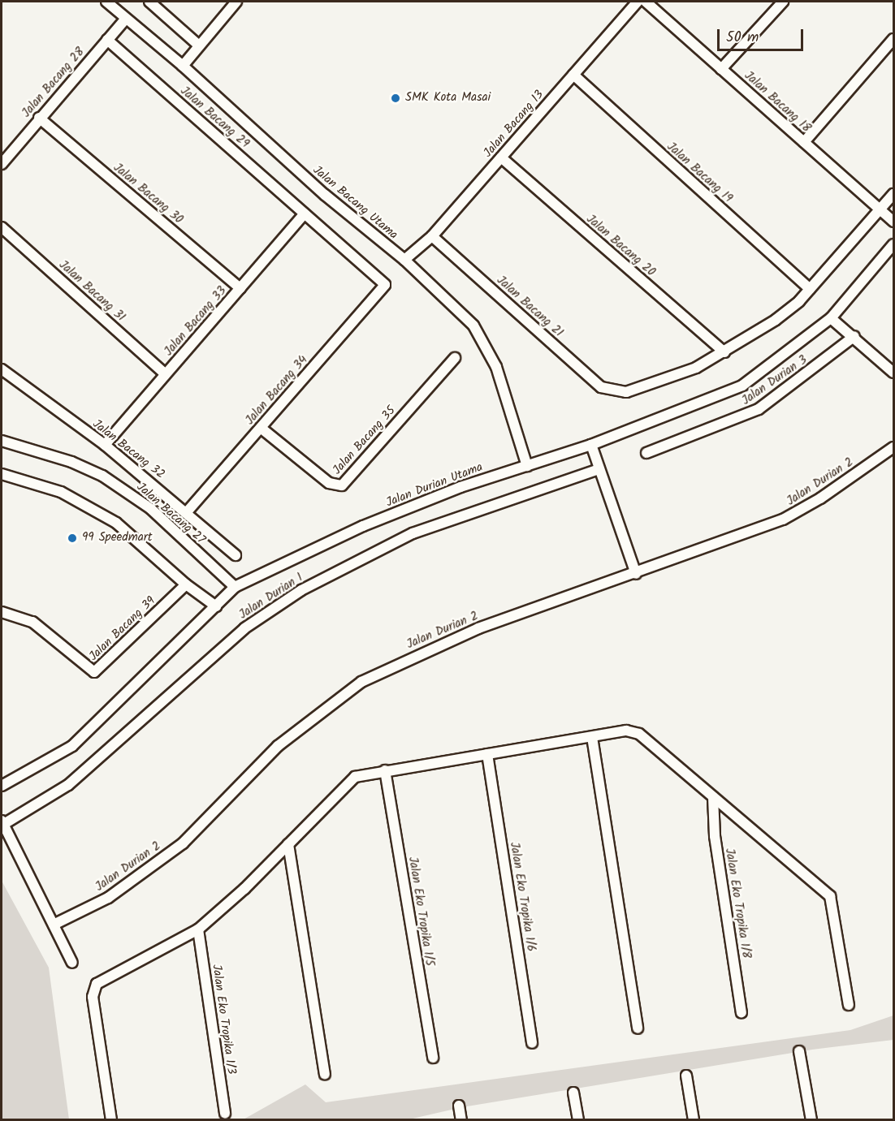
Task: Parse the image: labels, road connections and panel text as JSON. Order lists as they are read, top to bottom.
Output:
{
  "streets": {
    "street": [
      "Jalan Bacang 28",
      "Jalan Bacang 18",
      "Jalan Bacang 29",
      "Jalan Bacang 13",
      "Jalan Bacang 19",
      "Jalan Bacang 30",
      "Jalan Bacang Utama",
      "Jalan Bacang 20",
      "Jalan Bacang 31",
      "Jalan Bacang 21",
      "Jalan Bacang 33",
      "Jalan Durian 3",
      "Jalan Bacang 34",
      "Jalan Bacang 35",
      "Jalan Bacang 32",
      "Jalan Durian 2",
      "Jalan Durian Utama",
      "Jalan Bacang 27",
      "Jalan Durian 1",
      "Jalan Bacang 39",
      "Jalan Eko Tropika 1/6",
      "Jalan Eko Tropika 1/8",
      "Jalan Eko Tropika 1/5",
      "Jalan Eko Tropika 1/3"
    ]
  },
  "crossings": [
    ["Jalan Bacang 28", "Jalan Bacang 29"],
    ["Jalan Bacang 28", "Jalan Bacang 30"],
    ["Jalan Bacang 28", "Jalan Bacang Utama"],
    ["Jalan Bacang 29", "Jalan Bacang 33"],
    ["Jalan Bacang 29", "Jalan Bacang 34"],
    ["Jalan Bacang 13", "Jalan Bacang 19"],
    ["Jalan Bacang 13", "Jalan Bacang Utama"],
    ["Jalan Bacang 13", "Jalan Bacang 20"],
    ["Jalan Bacang 13", "Jalan Bacang 21"],
    ["Jalan Bacang 30", "Jalan Bacang 33"],
    ["Jalan Bacang Utama", "Jalan Durian Utama"],
    ["Jalan Bacang 20", "Jalan Bacang 21"],
    ["Jalan Bacang 31", "Jalan Bacang 33"],
    ["Jalan Bacang 33", "Jalan Bacang 32"],
    ["Jalan Bacang 34", "Jalan Bacang 35"],
    ["Jalan Bacang 34", "Jalan Bacang 32"],
    ["Jalan Durian Utama", "Jalan Bacang 27"]
  ],
  "places": ["SMK Kota Masai", "99 Speedmart"],
  "scale_bar": "50 m"
}
